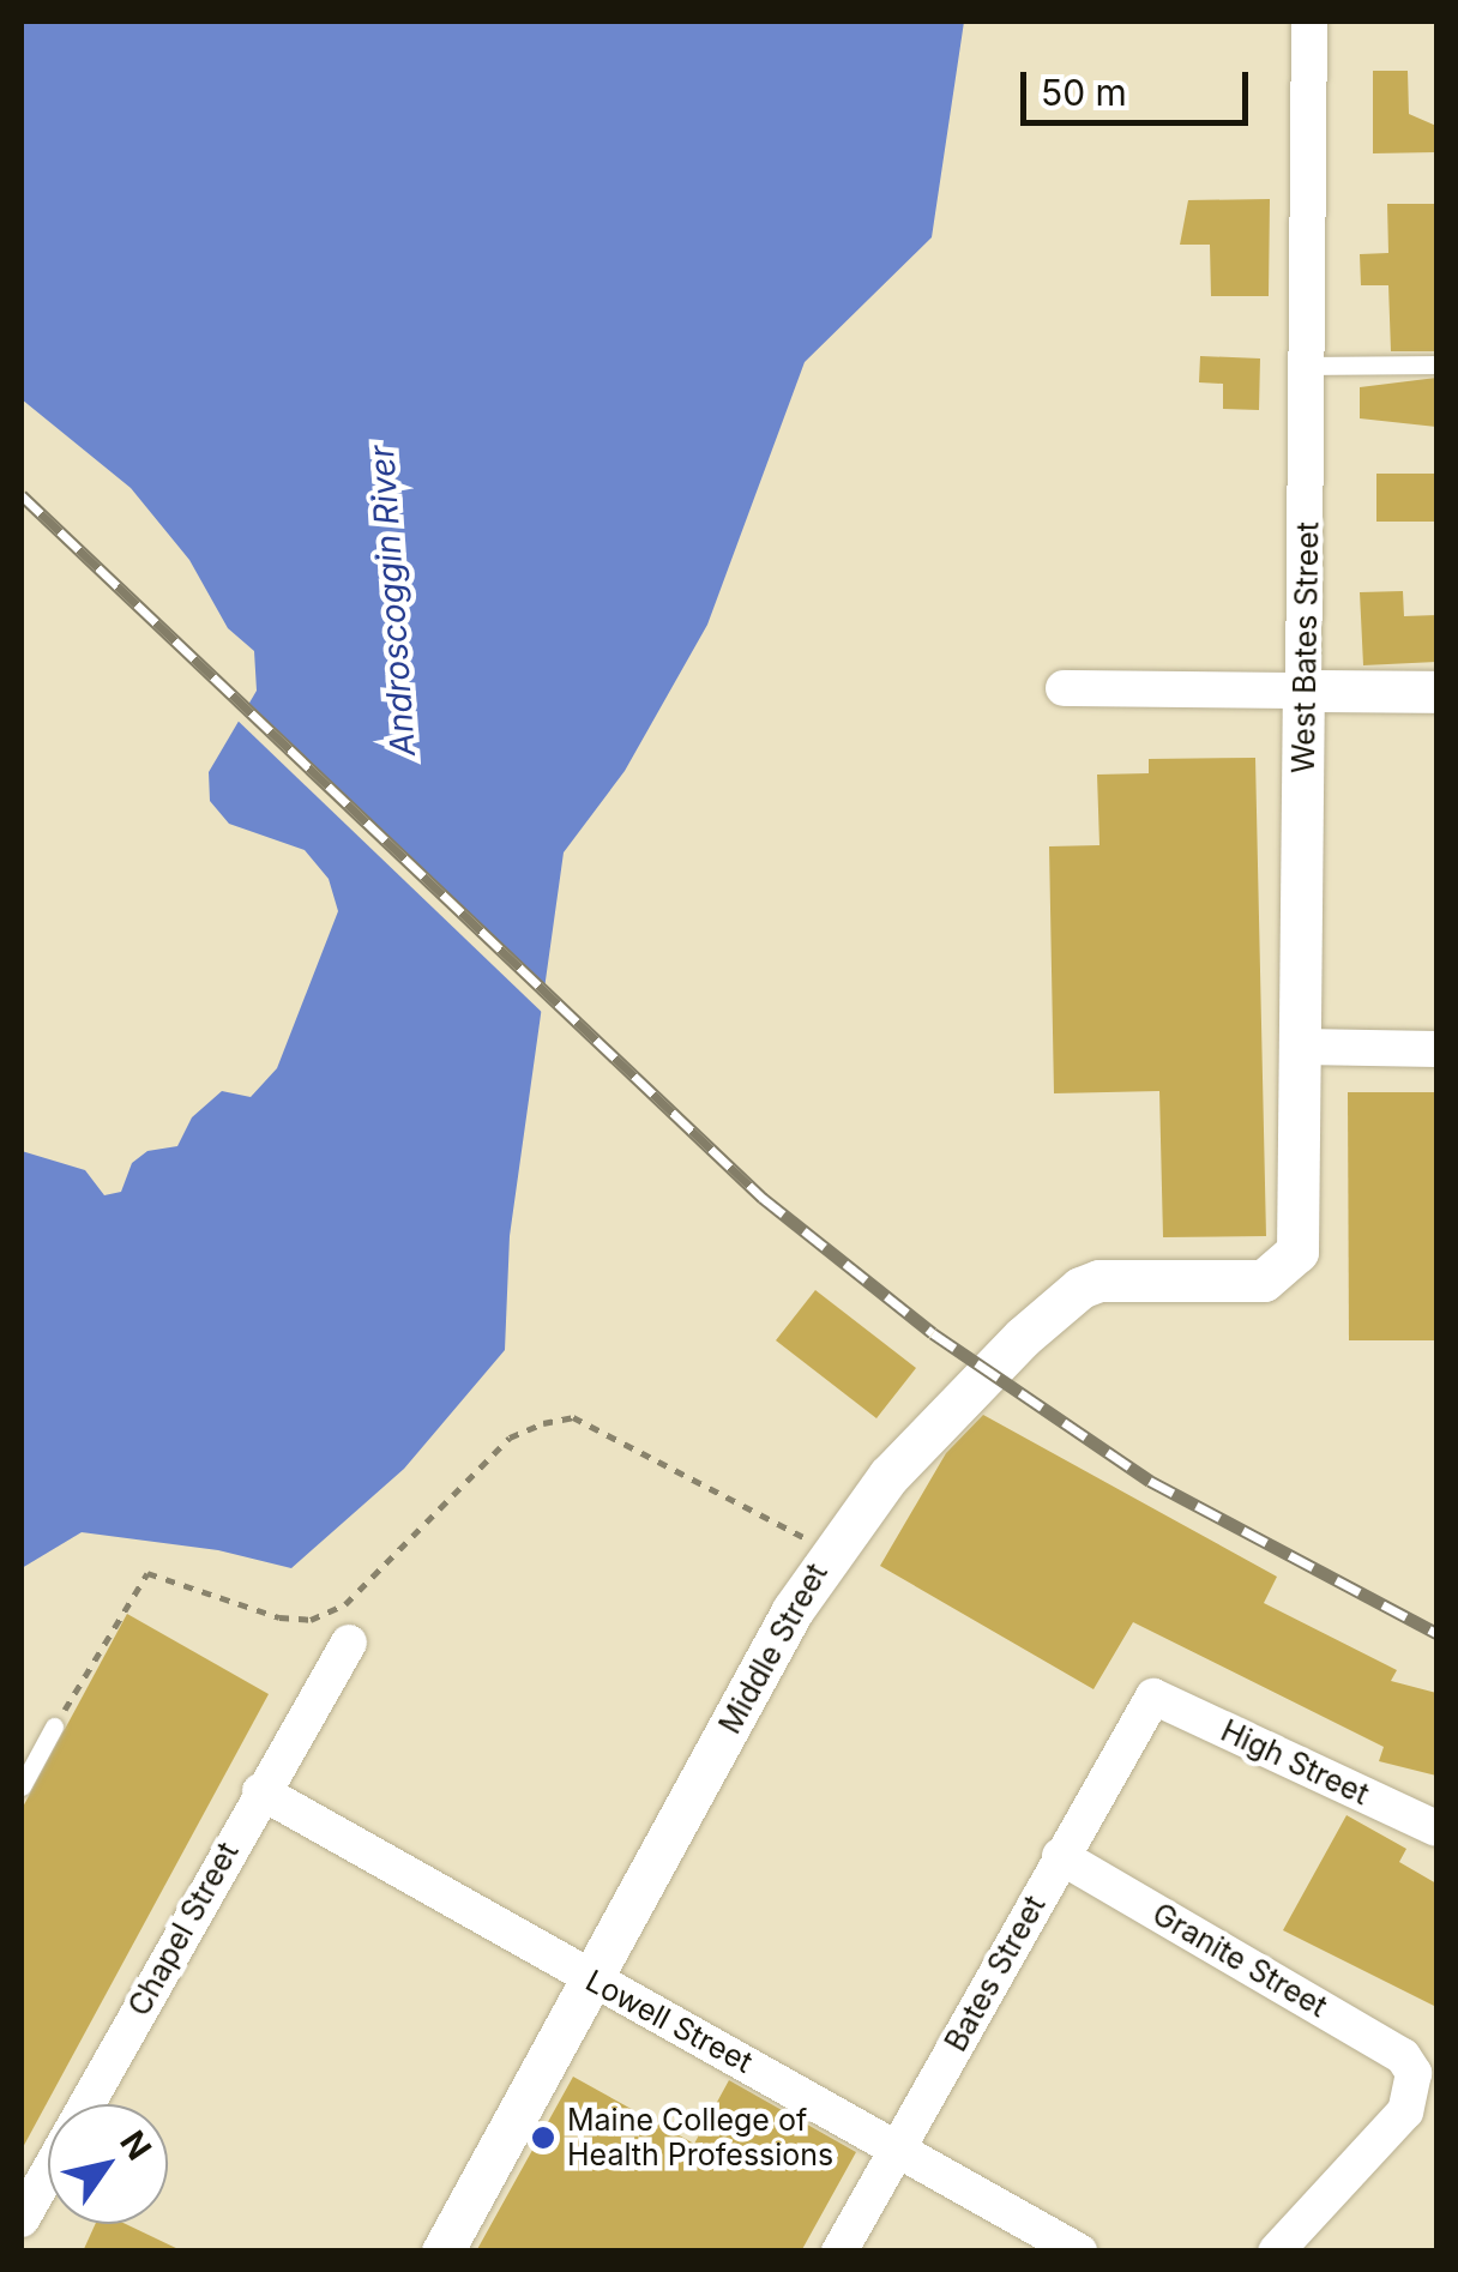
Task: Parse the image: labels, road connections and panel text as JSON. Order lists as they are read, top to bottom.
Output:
{
  "streets": {
    "street": [
      "West Bates Street",
      "Middle Street",
      "High Street",
      "Chapel Street",
      "Granite Street",
      "Bates Street",
      "Lowell Street"
    ]
  },
  "crossings": [
    ["West Bates Street", "Middle Street"],
    ["Middle Street", "Lowell Street"],
    ["High Street", "Bates Street"],
    ["Chapel Street", "Lowell Street"],
    ["Granite Street", "Bates Street"],
    ["Bates Street", "Lowell Street"]
  ],
  "water": ["Androscoggin River"],
  "places": ["Maine College of Health Professions"],
  "scale_bar": "50 m",
  "north": "top right"
}
